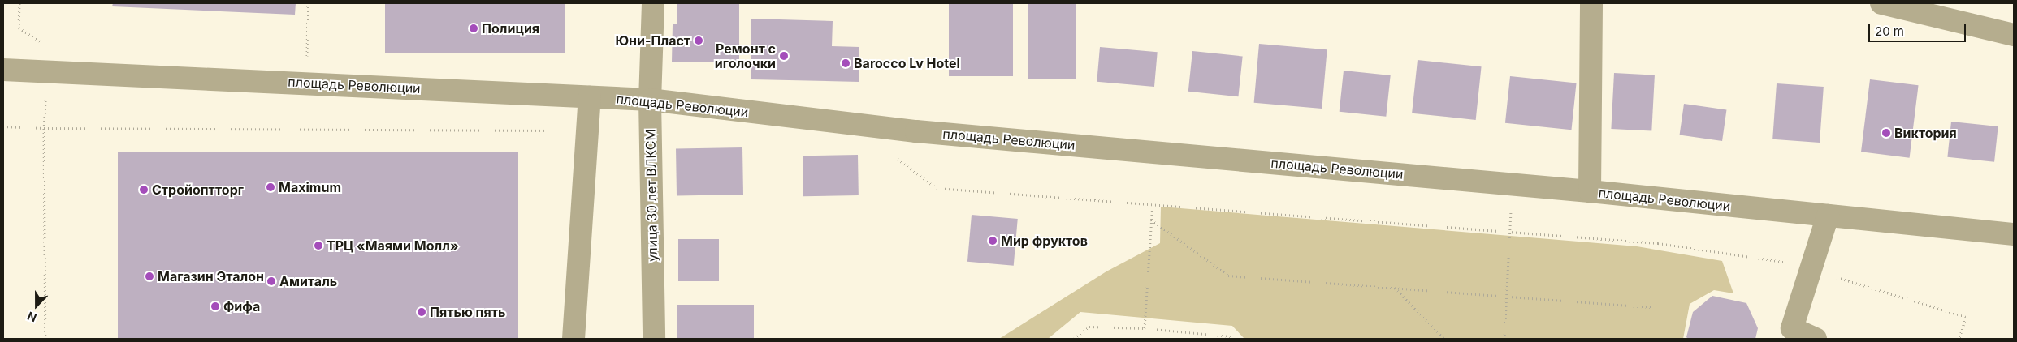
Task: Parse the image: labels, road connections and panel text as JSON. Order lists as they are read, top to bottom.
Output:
{
  "streets": {
    "street": ["площадь Революции", "улица 30 лет ВЛКСМ"]
  },
  "crossings": [
    ["площадь Революции", "улица 30 лет ВЛКСМ"]
  ],
  "places": [
    "Полиция",
    "Юни-Пласт",
    "Ремонт с иголочки",
    "Barocco Lv Hotel",
    "Виктория",
    "Maximum",
    "Стройоптторг",
    "Мир фруктов",
    "ТРЦ «Маями Молл»",
    "Магазин Эталон",
    "Амиталь",
    "Фифа",
    "Пятью пять"
  ],
  "scale_bar": "20 m",
  "north": "bottom"
}
